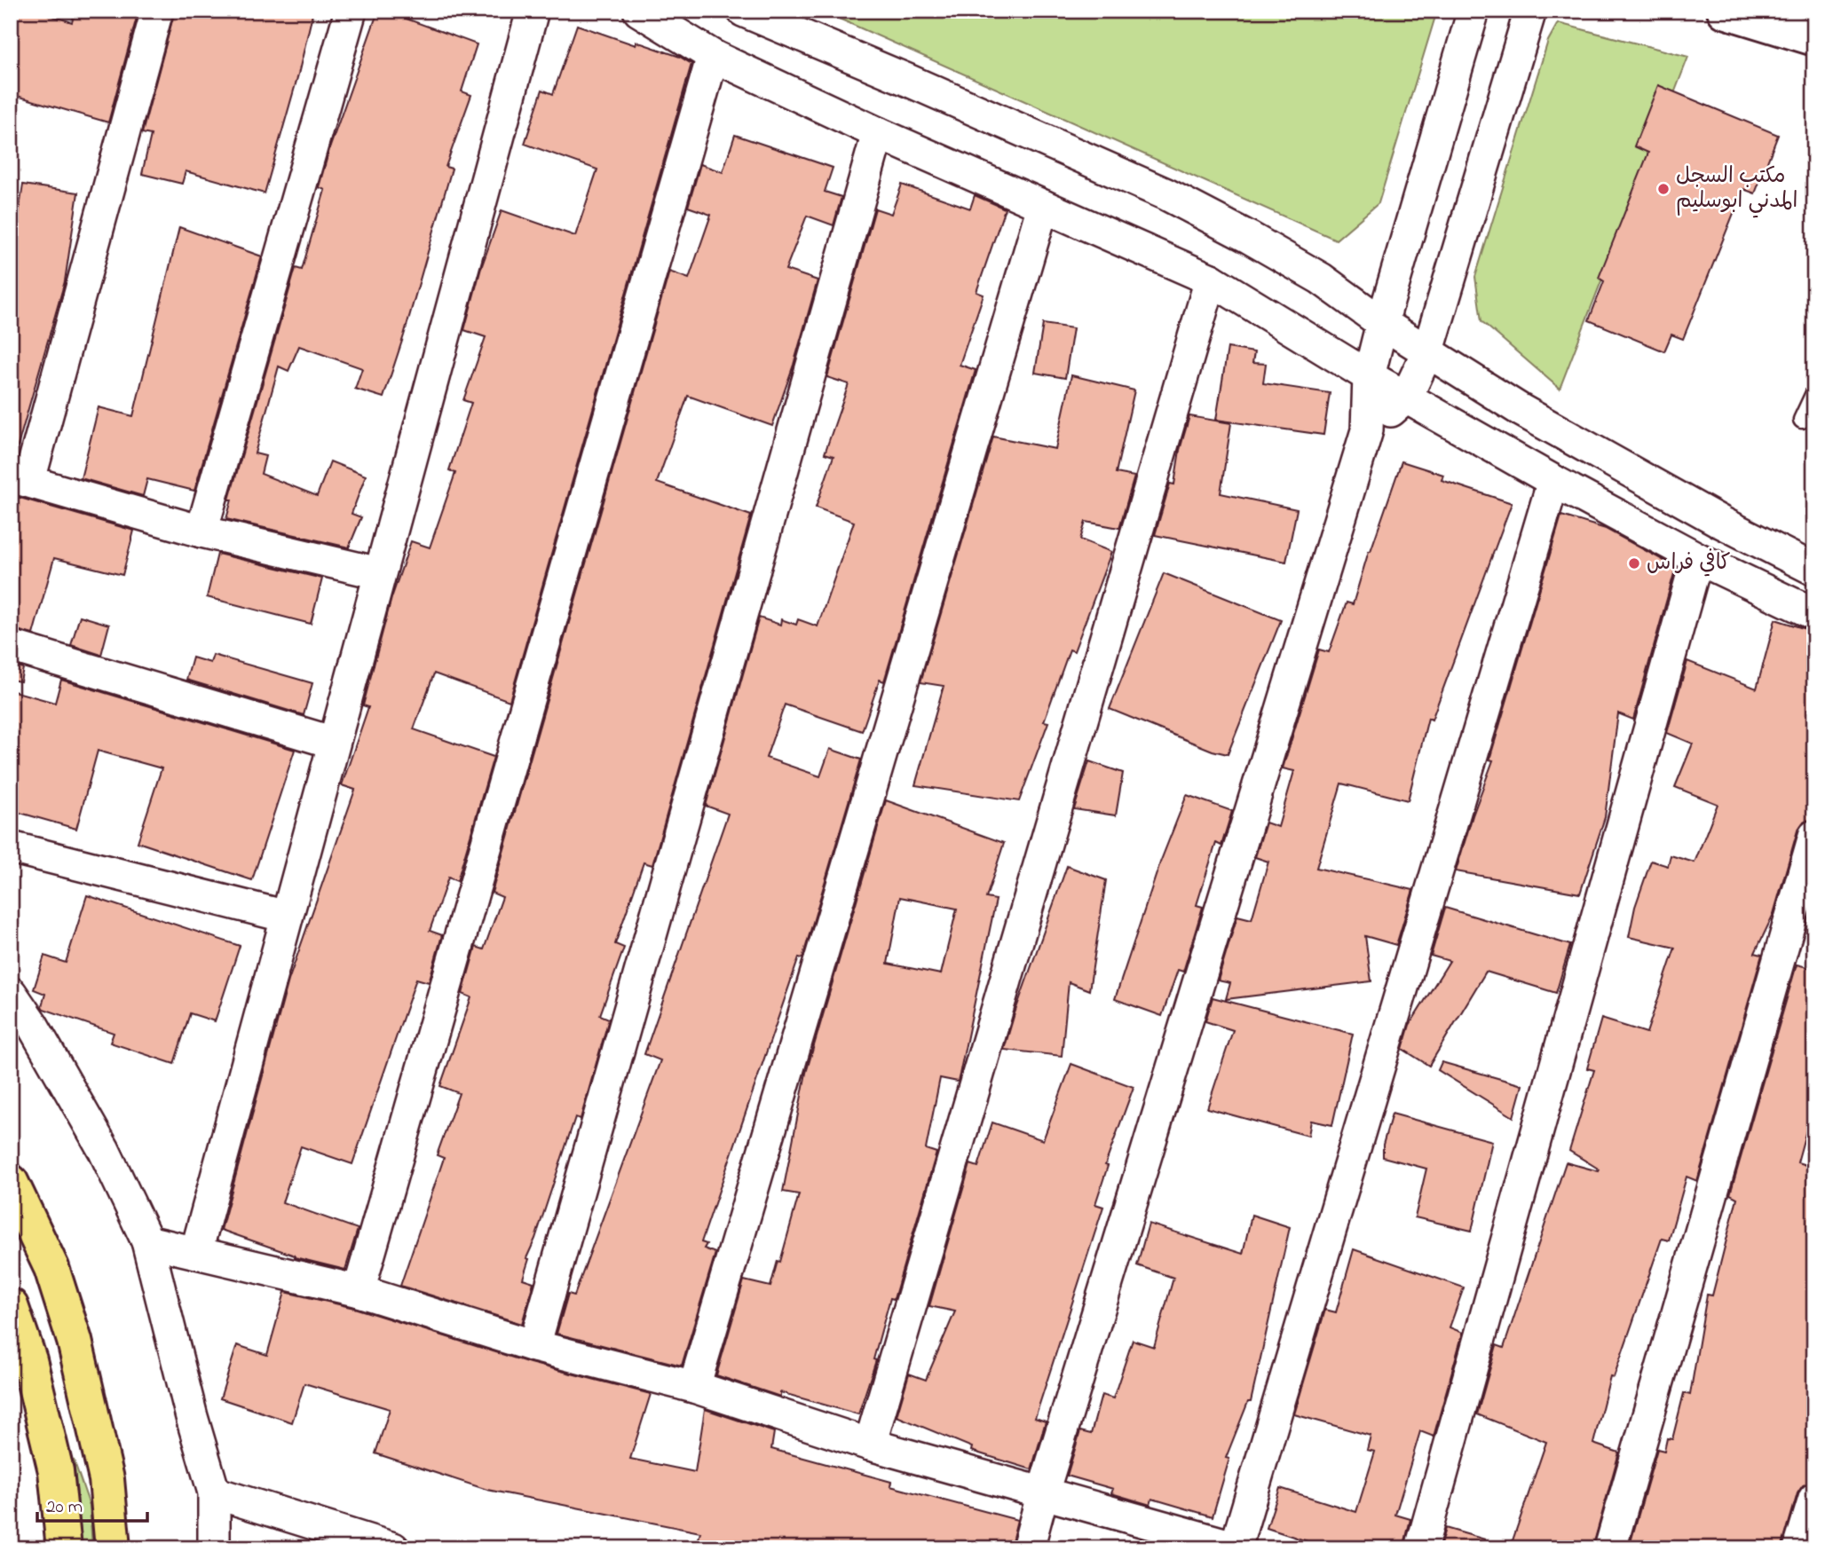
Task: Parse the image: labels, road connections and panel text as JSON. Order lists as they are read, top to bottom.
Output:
{
  "places": ["مكتب السجل المدني ابوسليم", "كافي فراس"],
  "scale_bar": "20 m"
}
